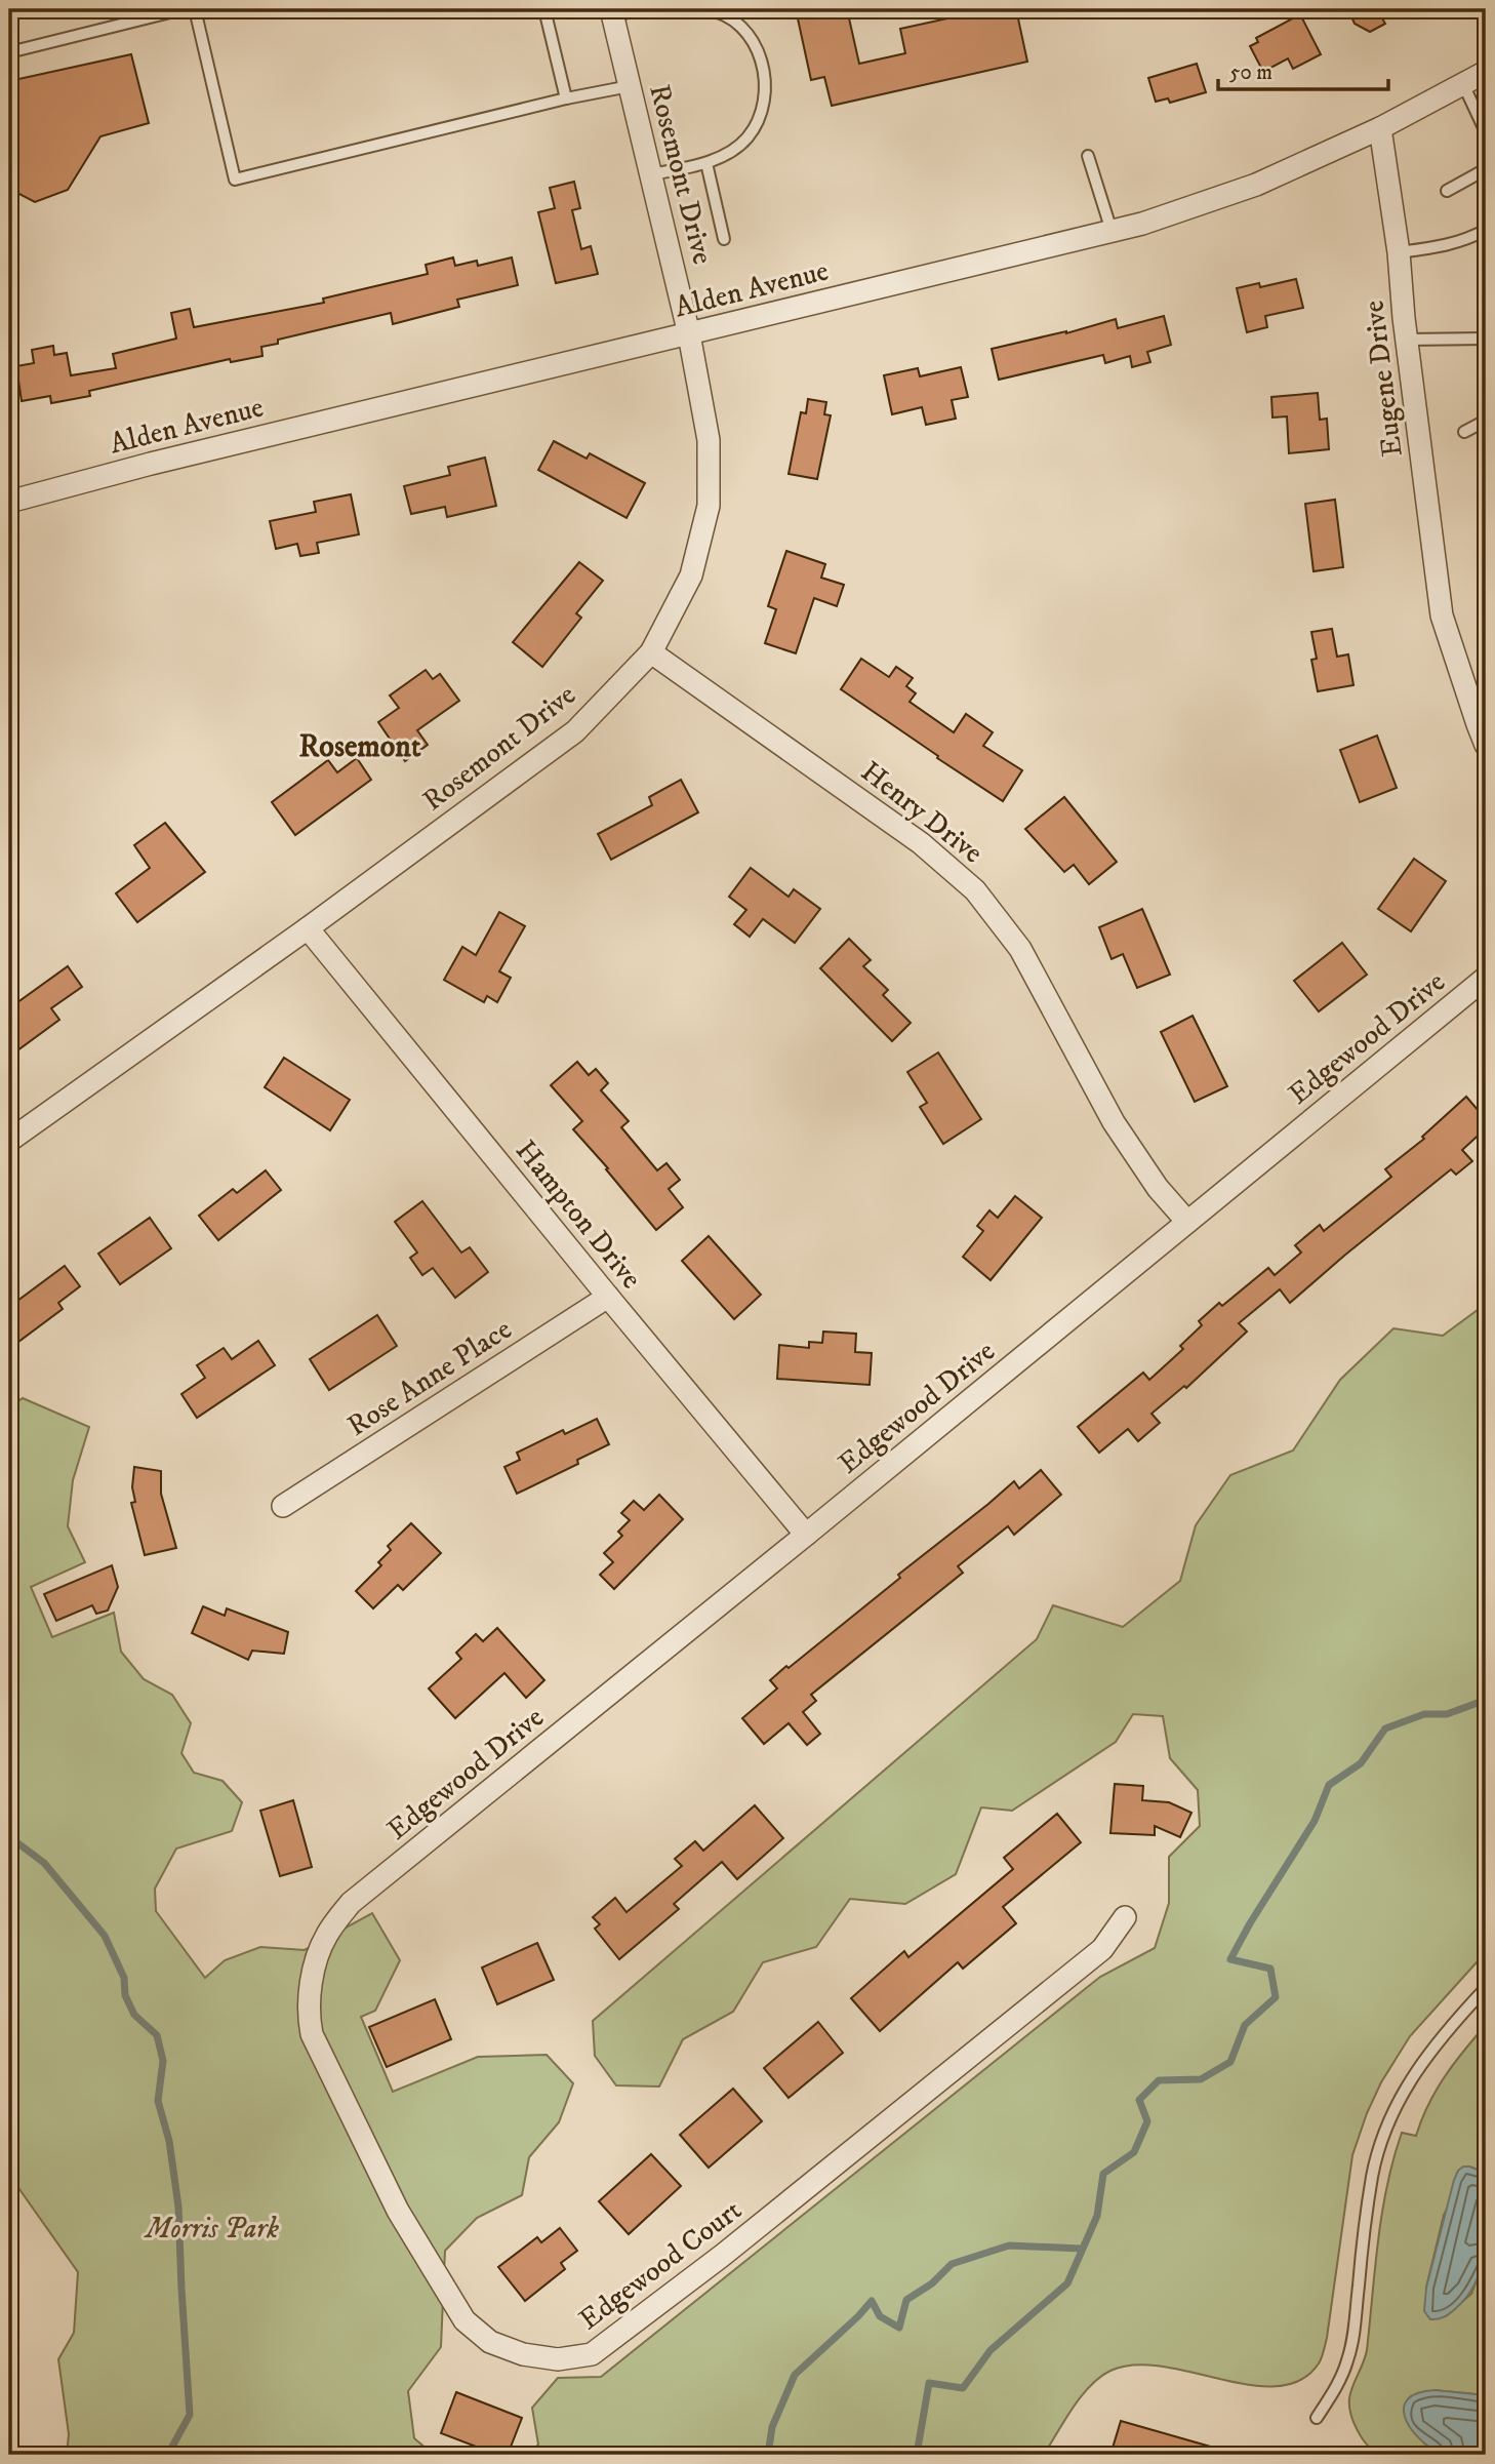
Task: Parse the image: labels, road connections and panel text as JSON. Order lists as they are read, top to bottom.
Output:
{
  "streets": {
    "street": [
      "Rosemont Drive",
      "Alden Avenue",
      "Eugene Drive",
      "Henry Drive",
      "Edgewood Drive",
      "Hampton Drive",
      "Rose Anne Place",
      "Edgewood Court"
    ]
  },
  "crossings": [
    ["Rosemont Drive", "Alden Avenue"],
    ["Rosemont Drive", "Henry Drive"],
    ["Rosemont Drive", "Hampton Drive"],
    ["Alden Avenue", "Eugene Drive"],
    ["Henry Drive", "Edgewood Drive"],
    ["Edgewood Drive", "Hampton Drive"],
    ["Edgewood Drive", "Edgewood Court"],
    ["Hampton Drive", "Rose Anne Place"]
  ],
  "districts": ["Rosemont"],
  "parks": ["Morris Park"],
  "scale_bar": "50 m"
}
